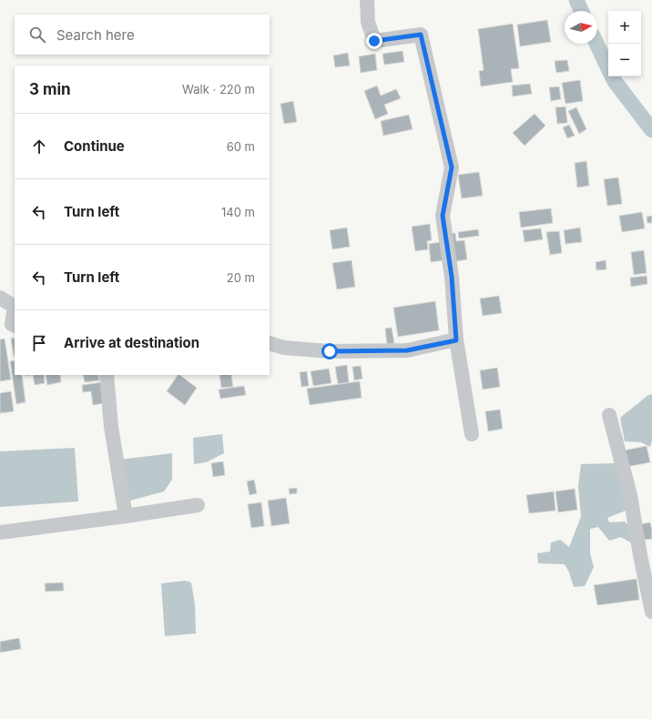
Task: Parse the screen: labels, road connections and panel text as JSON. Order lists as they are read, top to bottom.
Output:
{
  "north": "right",
  "page": {
    "map_buttons": ["+", "−"],
    "search": "Search here",
    "heading": ["3 min", "Walk · 220 m"],
    "list": [
      ["Continue", "60 m"],
      ["Turn left", "140 m"],
      ["Turn left", "20 m"],
      "Arrive at destination"
    ]
  }
}
